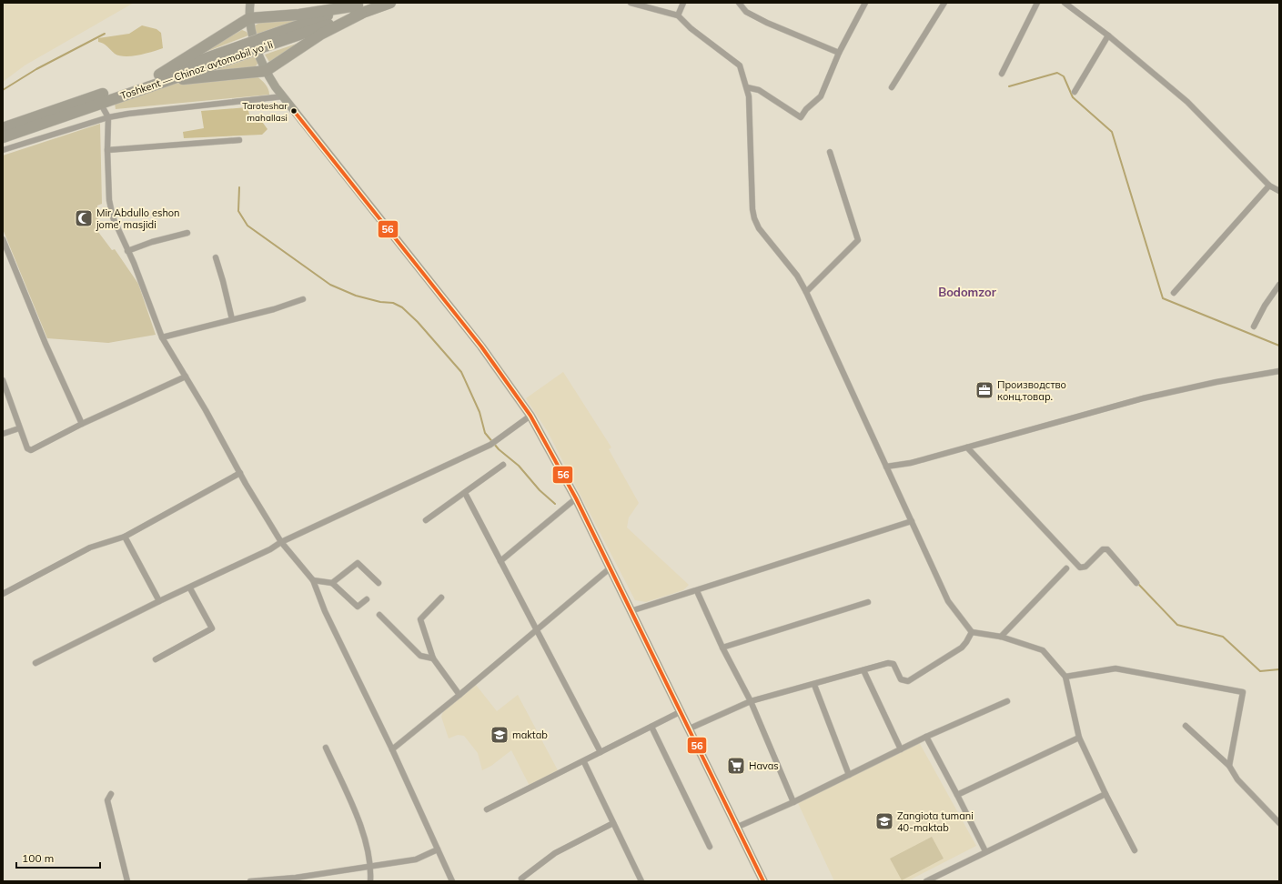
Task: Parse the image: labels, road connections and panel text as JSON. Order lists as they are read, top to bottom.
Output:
{
  "streets": {
    "highway": ["Toshkent — Chinoz avtomobil yoʻli"]
  },
  "districts": ["Bodomzor"],
  "places": {
    "other": ["Taroteshar mahallasi"],
    "mosque": ["Mir Abdullo eshon jome’ masjidi"],
    "office": ["Производство конц.товар."],
    "school or university": ["maktab", "Zangiota tumani 40-maktab"],
    "supermarket": ["Havas"]
  },
  "lines": ["transit line 56"],
  "scale_bar": "100 m"
}
